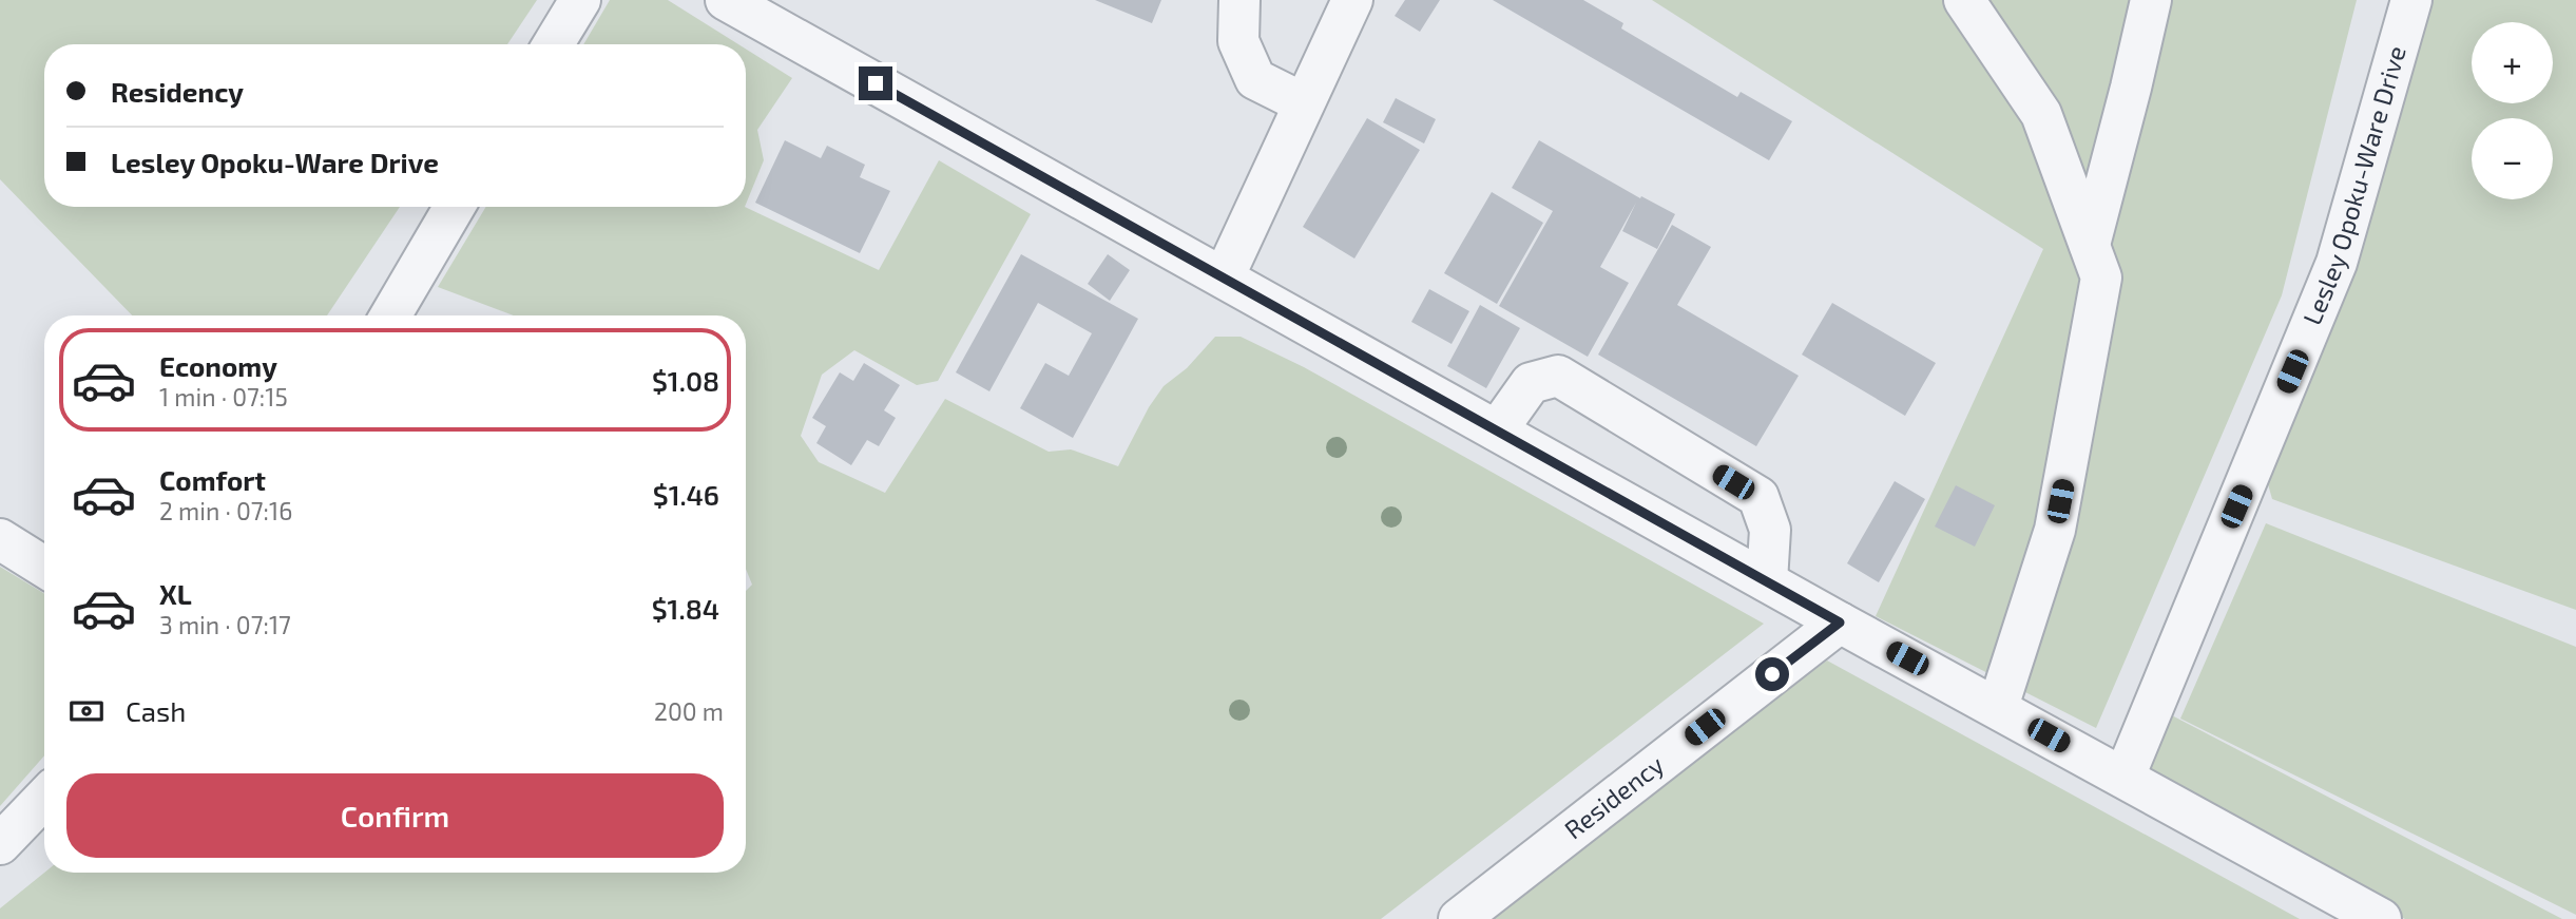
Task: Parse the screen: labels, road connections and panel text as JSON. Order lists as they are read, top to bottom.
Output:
{
  "streets": {
    "street": ["Lesley Opoku-Ware Drive", "Residency"]
  },
  "page": {
    "map_buttons": ["+", "−"],
    "banner": ["Residency", "Lesley Opoku-Ware Drive"],
    "list": [
      {
        "name": "Economy",
        "note": "1 min · 07:15",
        "value": "$1.08"
      },
      {
        "name": "Comfort",
        "note": "2 min · 07:16",
        "value": "$1.46"
      },
      {
        "name": "XL",
        "note": "3 min · 07:17",
        "value": "$1.84"
      }
    ],
    "pay": ["Cash", "200 m"],
    "buttons": "Confirm"
  }
}
